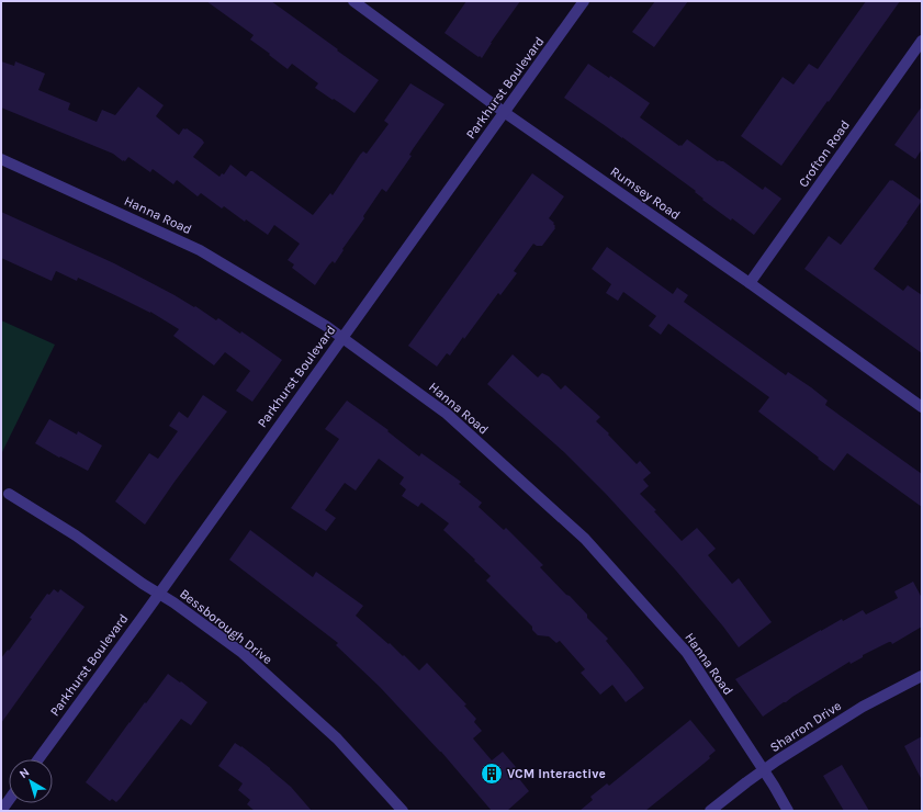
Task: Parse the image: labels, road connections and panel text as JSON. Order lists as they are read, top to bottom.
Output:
{
  "streets": {
    "street": [
      "Parkhurst Boulevard",
      "Crofton Road",
      "Rumsey Road",
      "Hanna Road",
      "Bessborough Drive",
      "Sharron Drive"
    ]
  },
  "crossings": [
    ["Parkhurst Boulevard", "Rumsey Road"],
    ["Parkhurst Boulevard", "Hanna Road"],
    ["Parkhurst Boulevard", "Bessborough Drive"],
    ["Crofton Road", "Rumsey Road"],
    ["Hanna Road", "Sharron Drive"]
  ],
  "places": {
    "building": ["VCM Interactive"]
  },
  "north": "top left"
}
